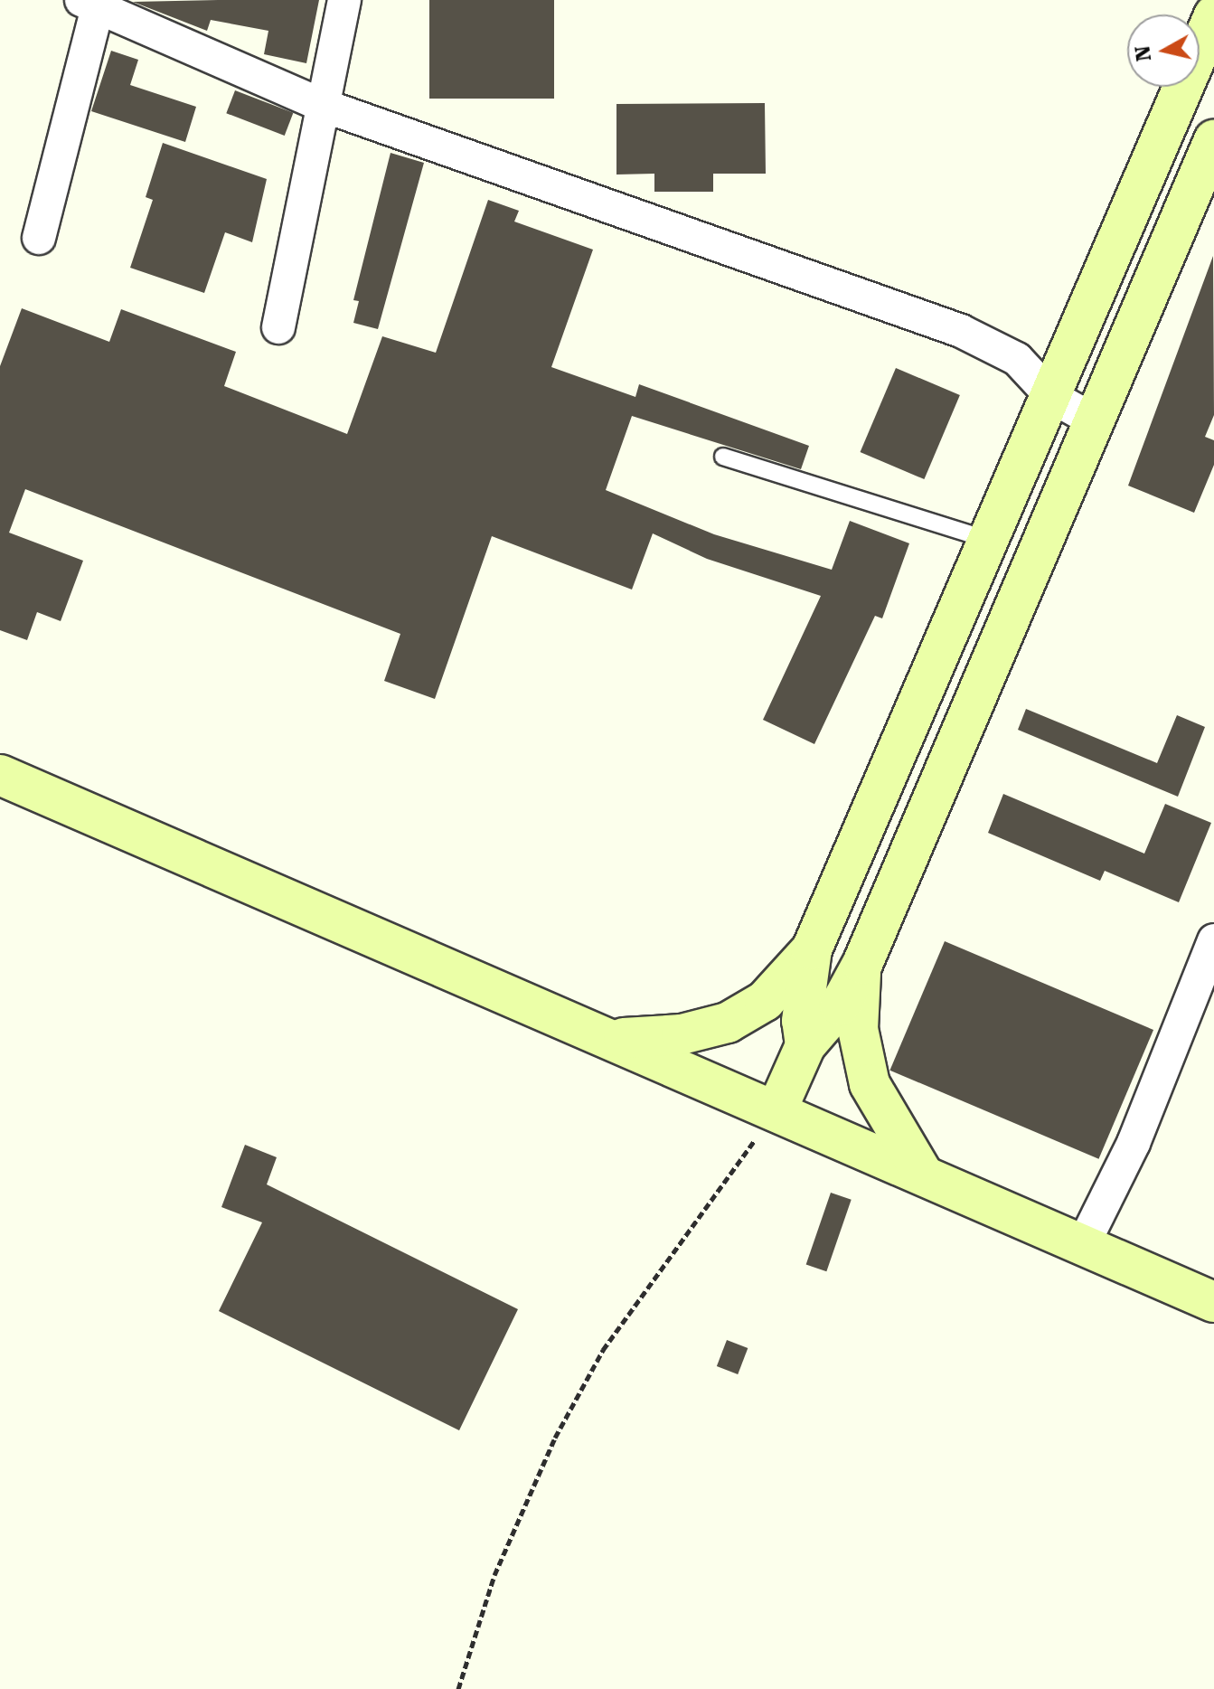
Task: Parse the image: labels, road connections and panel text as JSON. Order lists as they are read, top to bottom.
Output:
{
  "north": "left"
}
